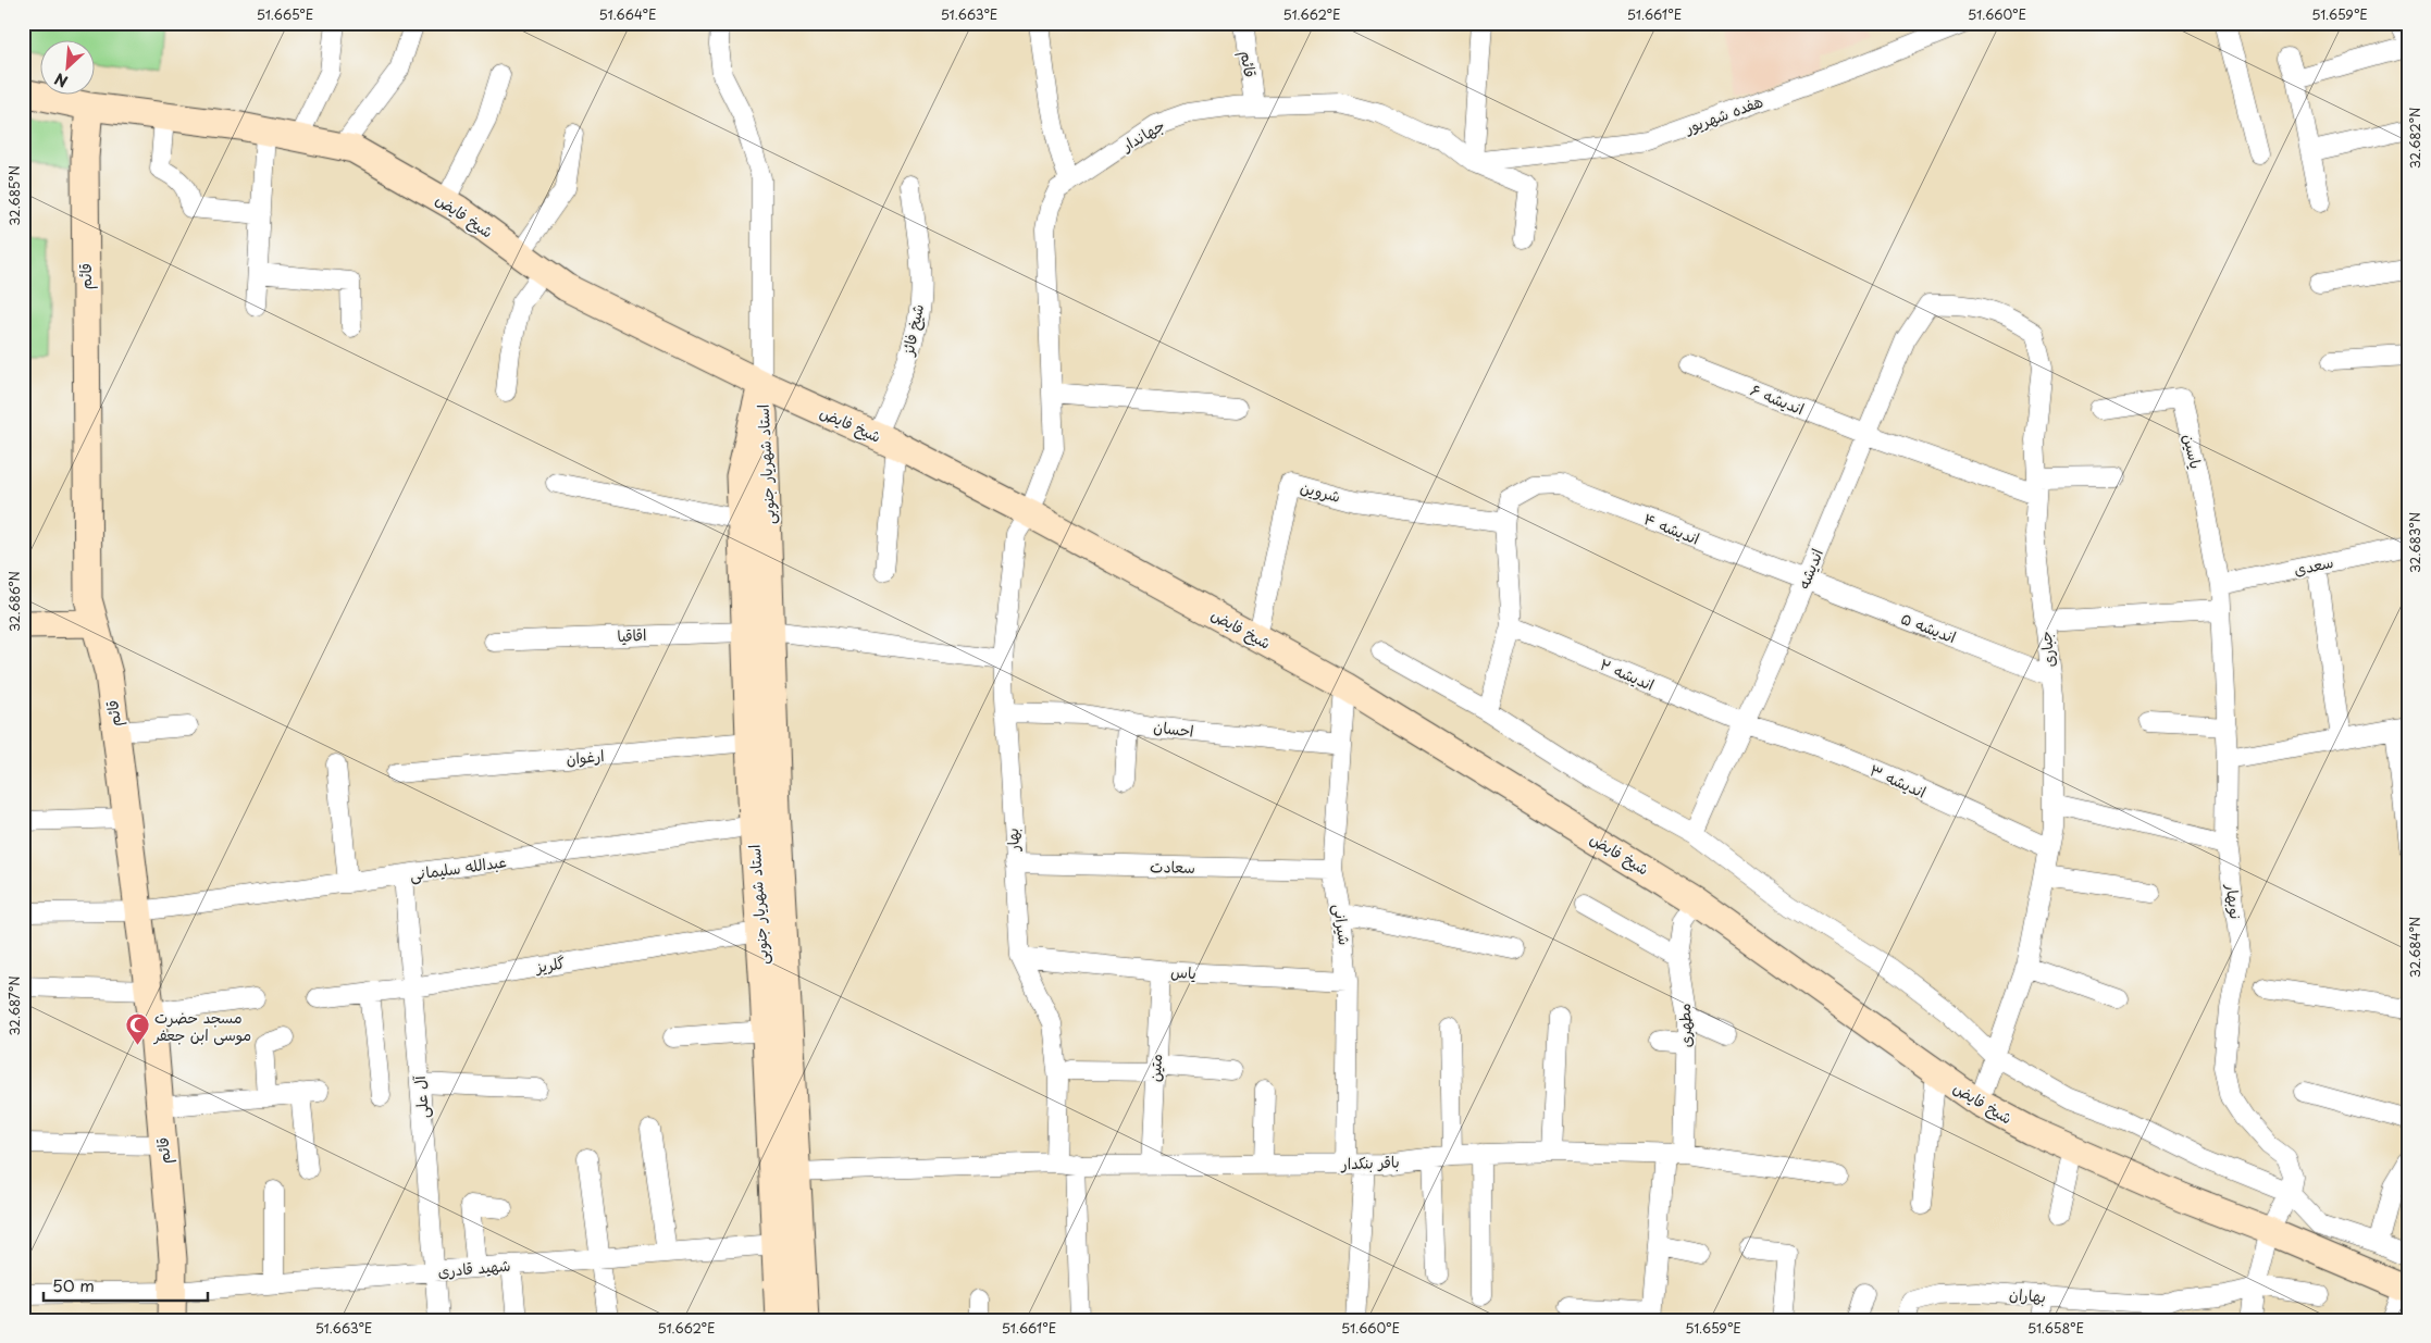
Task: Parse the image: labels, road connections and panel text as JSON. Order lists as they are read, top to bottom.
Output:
{
  "streets": {
    "street": [
      "قائم",
      "هفده شهریور",
      "جهاندار",
      "شیخ فایض",
      "شیخ فائز",
      "اندیشه ۶",
      "یاسین",
      "استاد شهریار جنوبی",
      "شروین",
      "اندیشه ۴",
      "سعدی",
      "اندیشه",
      "اندیشه ۵",
      "اقاقیا",
      "جباری",
      "اندیشه ۲",
      "احسان",
      "ارغوان",
      "اندیشه ۳",
      "بهار",
      "سعادت",
      "عبدالله سلیمانی",
      "نوبهار",
      "شیرانی",
      "گلریز",
      "یاس",
      "مطهری",
      "متین",
      "آل علی",
      "باقر بنکدار",
      "شهید قادری",
      "بهاران"
    ]
  },
  "crossings": [
    ["قائم", "جهاندار"],
    ["قائم", "شیخ فایض"],
    ["قائم", "عبدالله سلیمانی"],
    ["قائم", "شهید قادری"],
    ["هفده شهریور", "جهاندار"],
    ["جهاندار", "شیخ فایض"],
    ["جهاندار", "بهار"],
    ["شیخ فایض", "شیخ فائز"],
    ["شیخ فایض", "استاد شهریار جنوبی"],
    ["شیخ فایض", "شروین"],
    ["شیخ فایض", "جباری"],
    ["شیخ فایض", "بهار"],
    ["شیخ فایض", "شیرانی"],
    ["شیخ فایض", "مطهری"],
    ["اندیشه ۶", "اندیشه"],
    ["اندیشه ۶", "جباری"],
    ["یاسین", "سعدی"],
    ["یاسین", "نوبهار"],
    ["استاد شهریار جنوبی", "اقاقیا"],
    ["استاد شهریار جنوبی", "ارغوان"],
    ["استاد شهریار جنوبی", "عبدالله سلیمانی"],
    ["استاد شهریار جنوبی", "گلریز"],
    ["استاد شهریار جنوبی", "باقر بنکدار"],
    ["استاد شهریار جنوبی", "شهید قادری"],
    ["شروین", "اندیشه ۴"],
    ["اندیشه ۴", "اندیشه"],
    ["اندیشه ۴", "اندیشه ۵"],
    ["سعدی", "نوبهار"],
    ["اندیشه", "اندیشه ۵"],
    ["اندیشه", "جباری"],
    ["اندیشه", "اندیشه ۲"],
    ["اندیشه", "اندیشه ۳"],
    ["اندیشه ۵", "جباری"],
    ["اقاقیا", "بهار"],
    ["جباری", "اندیشه ۳"],
    ["اندیشه ۲", "اندیشه ۳"],
    ["احسان", "بهار"],
    ["احسان", "شیرانی"],
    ["بهار", "سعادت"],
    ["بهار", "یاس"],
    ["بهار", "باقر بنکدار"],
    ["سعادت", "شیرانی"],
    ["عبدالله سلیمانی", "آل علی"],
    ["شیرانی", "یاس"],
    ["شیرانی", "باقر بنکدار"],
    ["گلریز", "آل علی"],
    ["یاس", "متین"],
    ["مطهری", "باقر بنکدار"],
    ["متین", "باقر بنکدار"],
    ["آل علی", "شهید قادری"]
  ],
  "places": {
    "mosque": ["مسجد حضرت موسی ابن جعفر"]
  },
  "scale_bar": "50 m",
  "north": "bottom left",
  "coordinates": [
    "51.665°E",
    "51.664°E",
    "51.663°E",
    "51.662°E",
    "51.661°E",
    "51.660°E",
    "51.659°E",
    "32.682°N",
    "32.685°N",
    "32.683°N",
    "32.686°N",
    "32.684°N",
    "32.687°N",
    "51.658°E"
  ]
}
